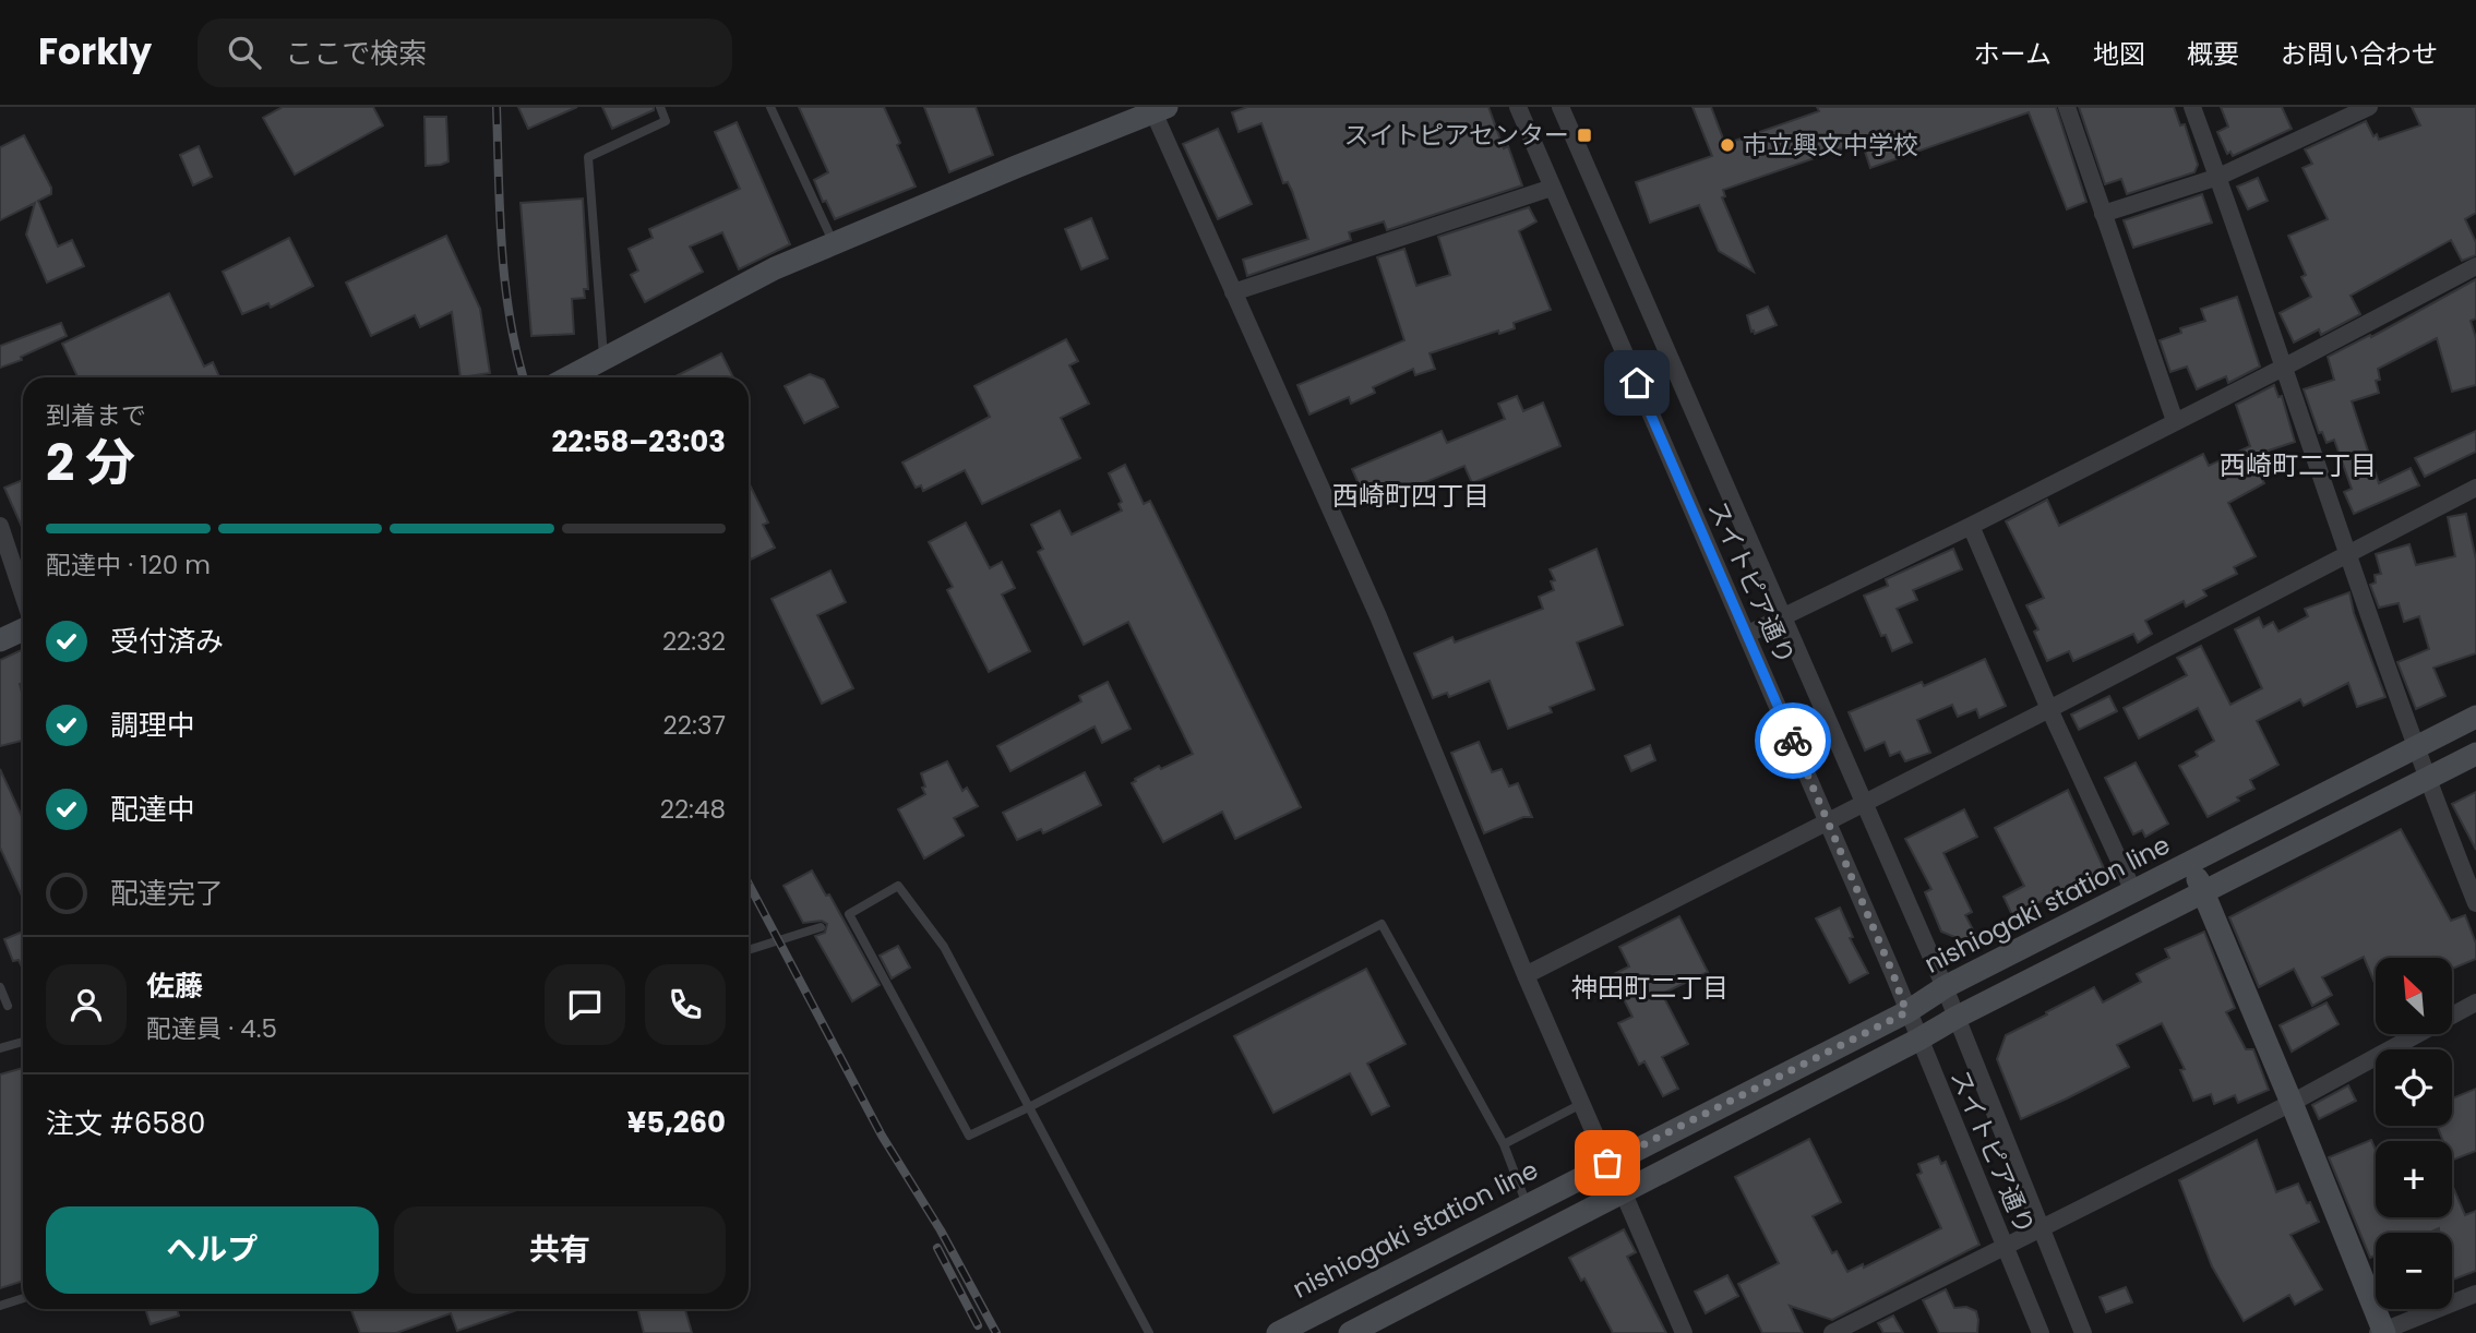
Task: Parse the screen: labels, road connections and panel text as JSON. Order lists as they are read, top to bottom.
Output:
{
  "streets": {
    "main road": ["nishiogaki station line"],
    "street": ["スイトピア通り"]
  },
  "crossings": [
    ["スイトピア通り", "nishiogaki station line"]
  ],
  "districts": ["西崎町二丁目", "西崎町四丁目", "神田町二丁目"],
  "places": {
    "transit": ["スイトピアセンター"],
    "other": ["市立興文中学校"]
  },
  "north": "top left",
  "page": {
    "header": "Forkly",
    "search": "ここで検索",
    "nav": [
      "ホーム",
      "地図",
      "概要",
      "お問い合わせ"
    ],
    "heading": ["2 分", "到着まで", "22:58–23:03"],
    "panel": [
      "佐藤",
      "配達員 · 4.5",
      "注文 #6580",
      "¥5,260"
    ],
    "bar": "配達中 · 120 m",
    "list": [
      ["受付済み", "22:32"],
      ["調理中", "22:37"],
      ["配達中", "22:48"],
      "配達完了"
    ],
    "map_buttons": ["+", "−"],
    "buttons": ["ヘルプ", "共有"]
  }
}
